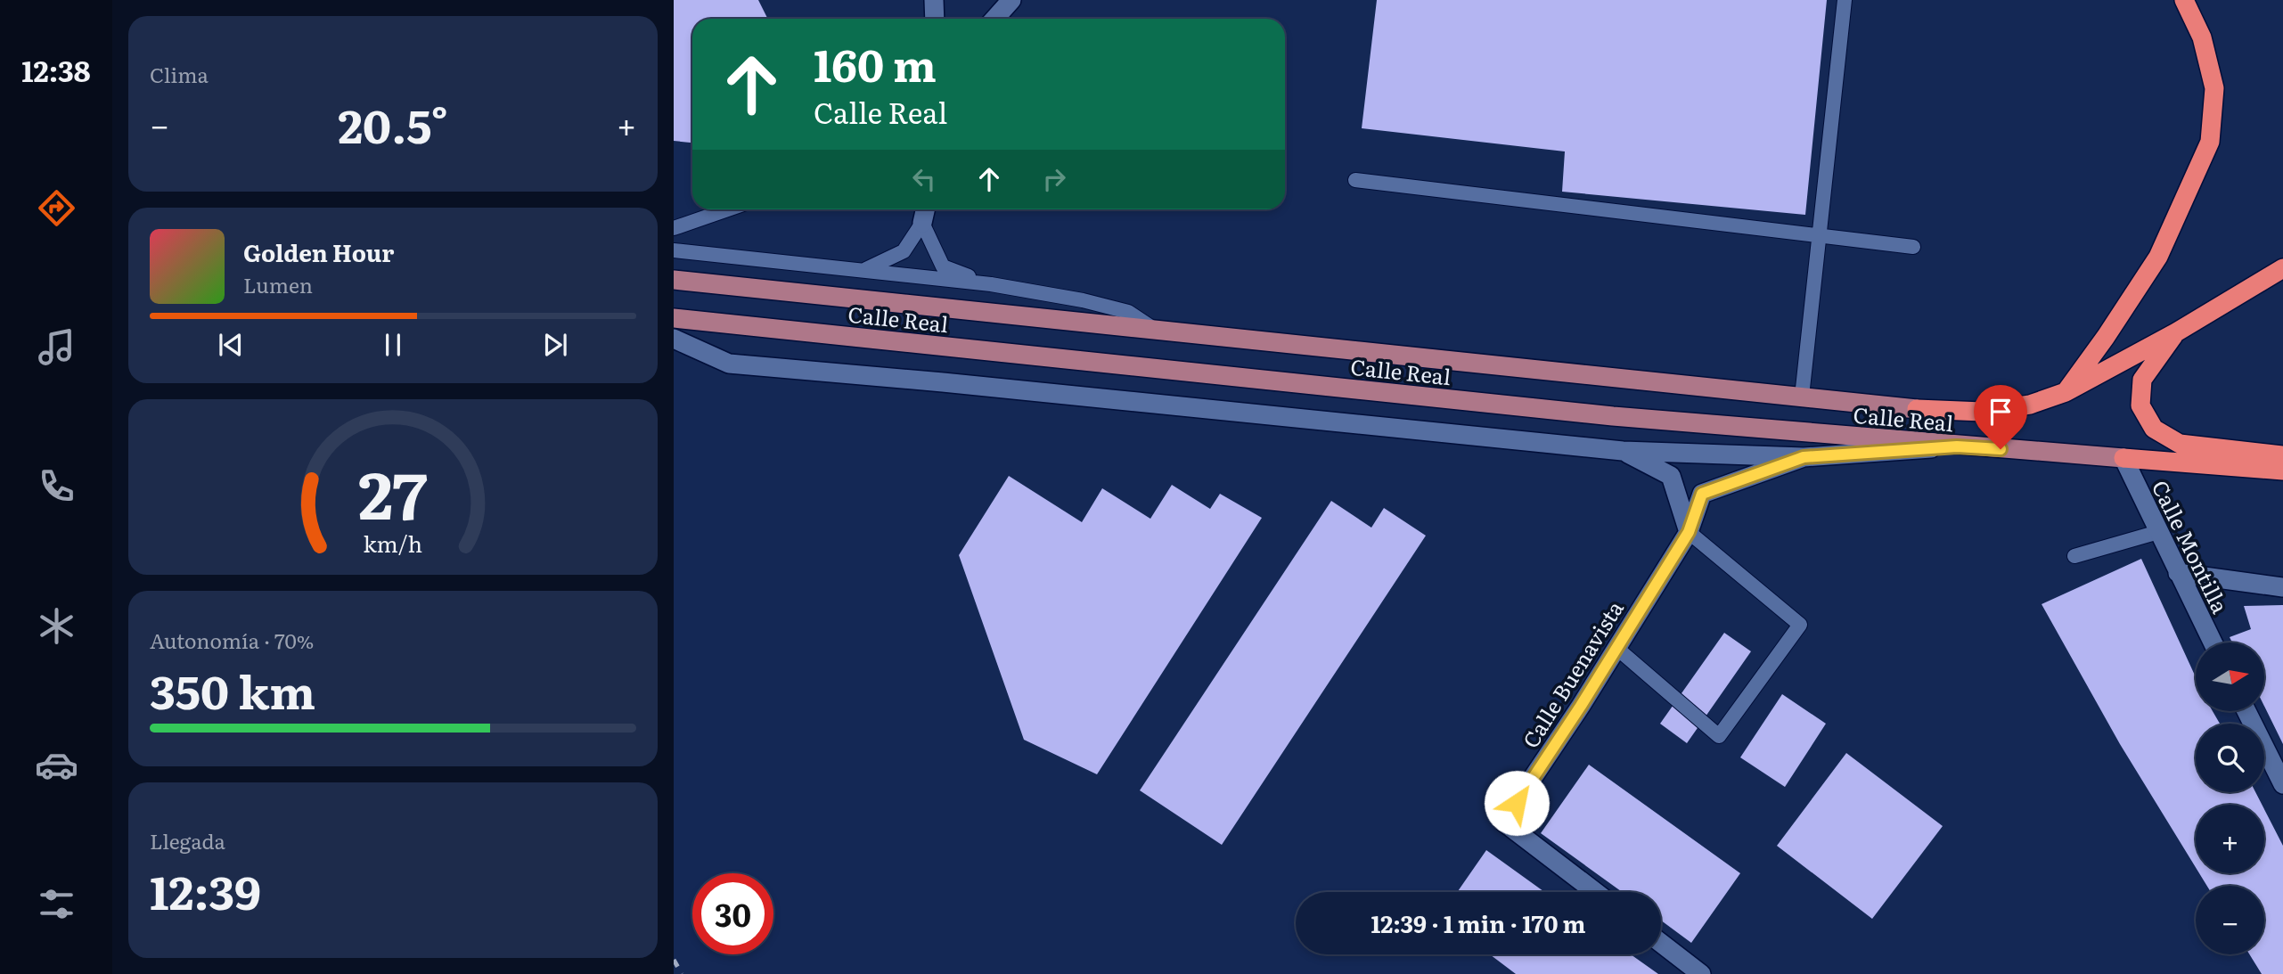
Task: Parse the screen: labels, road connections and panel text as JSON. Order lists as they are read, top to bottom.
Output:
{
  "streets": {
    "main road": ["Calle Real"],
    "street": ["Calle Montilla", "Calle Buenavista"]
  },
  "crossings": [
    ["Calle Real", "Calle Montilla"],
    ["Calle Real", "Calle Buenavista"]
  ],
  "north": "right",
  "page": {
    "tabs": "12:38",
    "tile": [
      "Clima",
      ["Autonomía · 70%", "350 km"],
      ["Llegada", "12:39"]
    ],
    "turn": ["160 m", "Calle Real"],
    "heat": ["−", "20.5°", "+"],
    "song": ["Golden Hour", "Lumen"],
    "map_buttons": ["+", "−"],
    "limit": "30",
    "trip": "12:39 · 1 min · 170 m",
    "gauge": ["27", "km/h"]
  }
}
